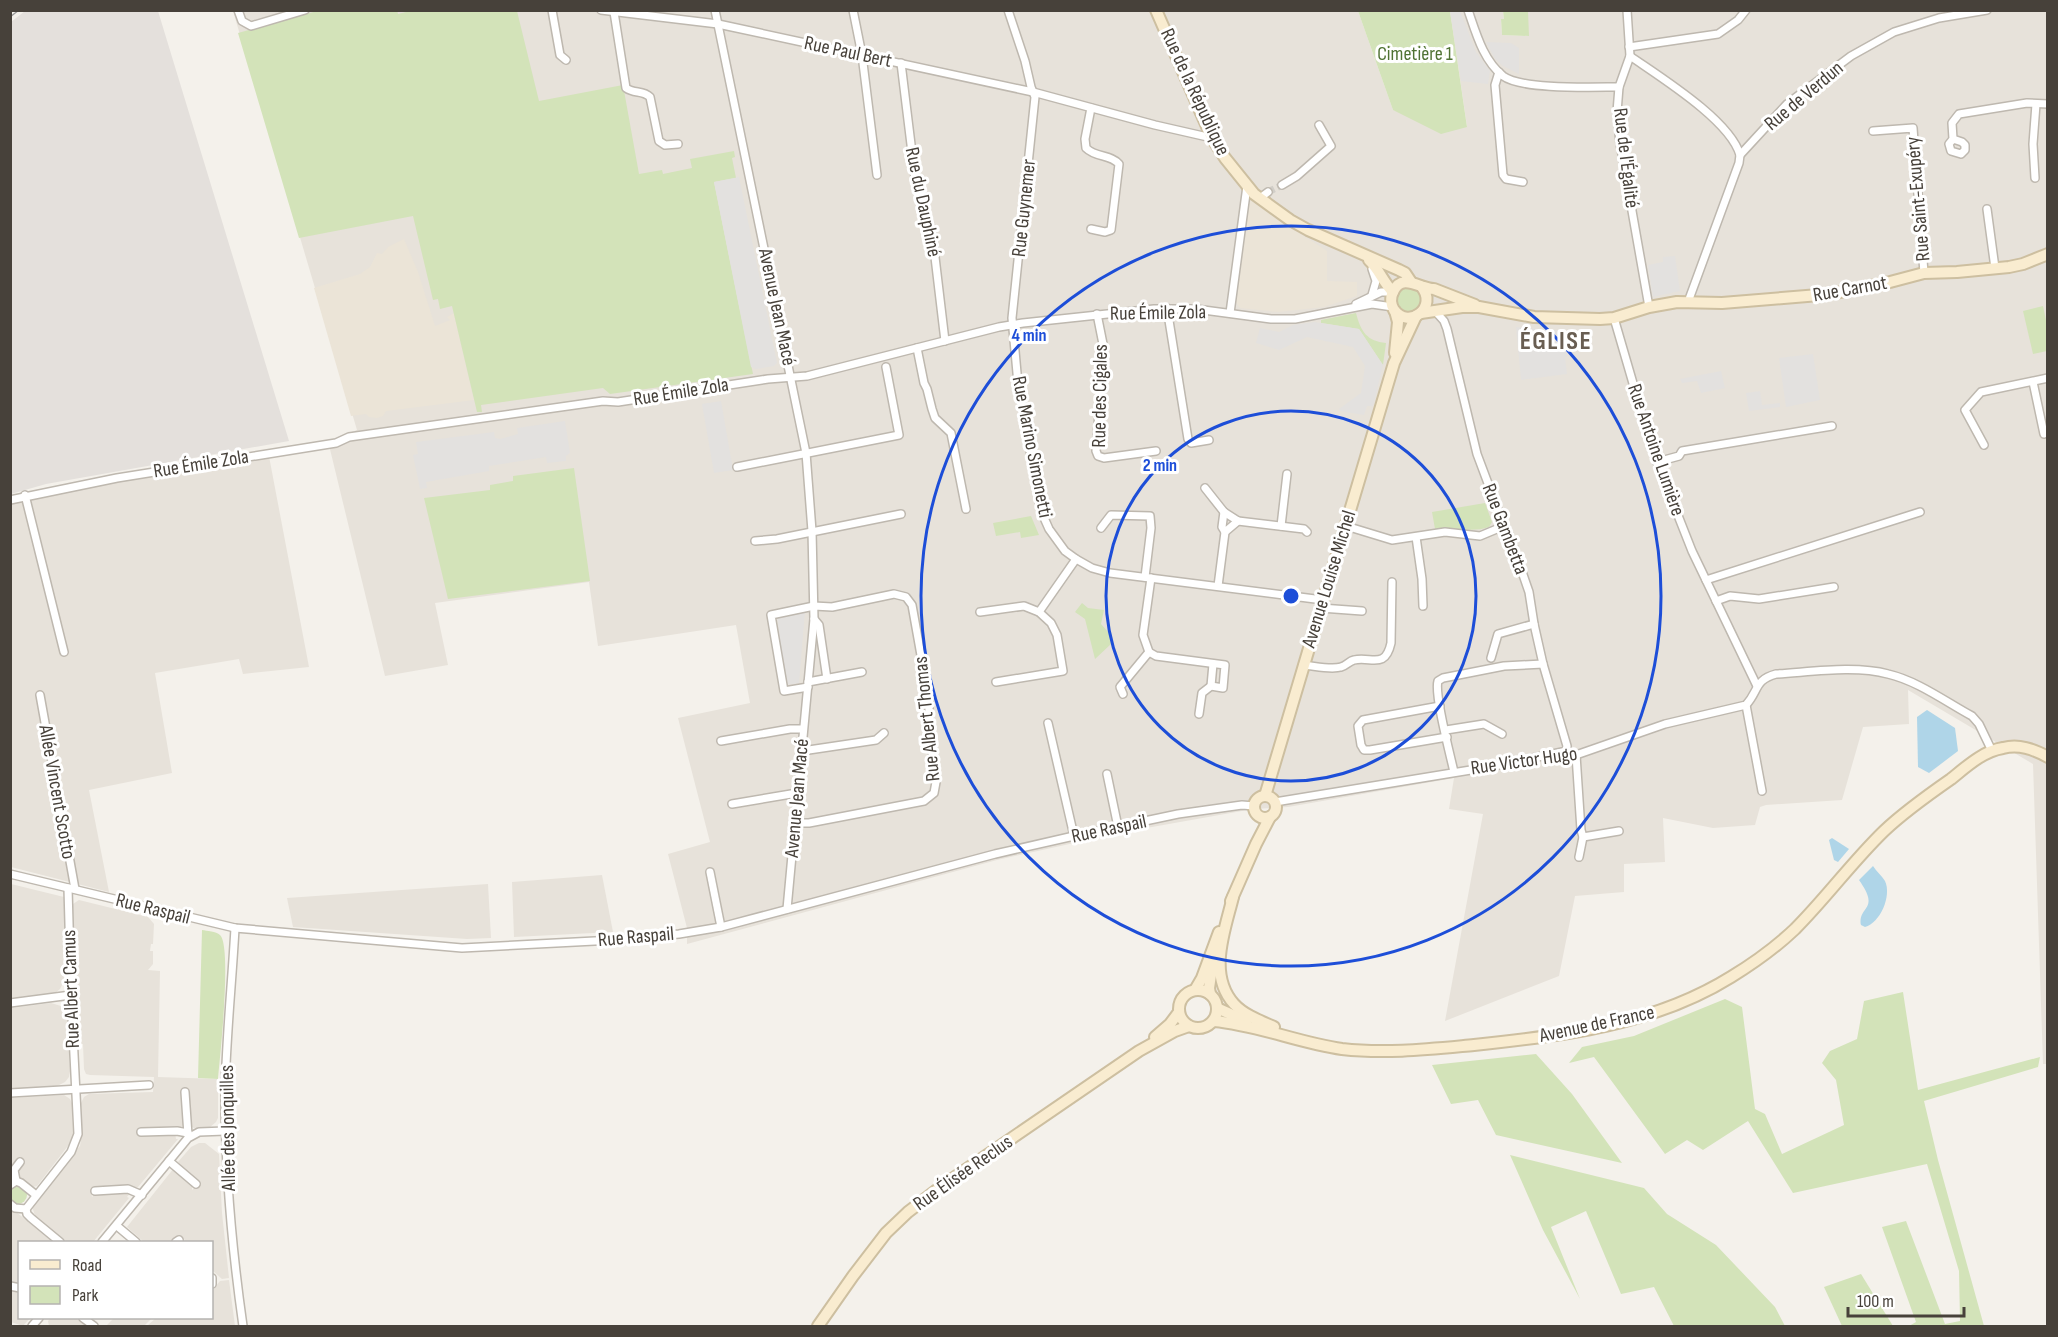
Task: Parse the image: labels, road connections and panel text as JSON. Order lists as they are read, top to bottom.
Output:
{
  "streets": {
    "street": [
      "Rue Paul Bert",
      "Rue de la République",
      "Rue de Verdun",
      "Rue de l'Égalité",
      "Rue Saint-Exupéry",
      "Rue du Dauphiné",
      "Rue Guynemer",
      "Rue Carnot",
      "Avenue Jean Macé",
      "Rue Émile Zola",
      "Rue des Cigales",
      "Rue Marino Simonetti",
      "Rue Antoine Lumière",
      "Rue Gambetta",
      "Avenue Louise Michel",
      "Rue Albert Thomas",
      "Rue Victor Hugo",
      "Allée Vincent Scotto",
      "Rue Raspail",
      "Rue Albert Camus",
      "Avenue de France",
      "Allée des Jonquilles",
      "Rue Élisée Reclus"
    ]
  },
  "crossings": [
    ["Rue Paul Bert", "Rue de la République"],
    ["Rue Paul Bert", "Rue du Dauphiné"],
    ["Rue Paul Bert", "Rue Guynemer"],
    ["Rue Paul Bert", "Avenue Jean Macé"],
    ["Rue de la République", "Rue de l'Égalité"],
    ["Rue de la République", "Rue Carnot"],
    ["Rue de la République", "Rue Émile Zola"],
    ["Rue de la République", "Rue Antoine Lumière"],
    ["Rue de la République", "Rue Gambetta"],
    ["Rue de la République", "Avenue Louise Michel"],
    ["Rue de Verdun", "Rue Carnot"],
    ["Rue de l'Égalité", "Rue Carnot"],
    ["Rue Saint-Exupéry", "Rue Carnot"],
    ["Rue du Dauphiné", "Rue Émile Zola"],
    ["Rue Guynemer", "Rue Émile Zola"],
    ["Rue Guynemer", "Rue Marino Simonetti"],
    ["Avenue Jean Macé", "Rue Émile Zola"],
    ["Avenue Jean Macé", "Rue Albert Thomas"],
    ["Avenue Jean Macé", "Rue Raspail"],
    ["Rue Émile Zola", "Rue des Cigales"],
    ["Rue Émile Zola", "Rue Marino Simonetti"],
    ["Rue Émile Zola", "Avenue Louise Michel"],
    ["Rue Marino Simonetti", "Avenue Louise Michel"],
    ["Rue Gambetta", "Rue Victor Hugo"],
    ["Avenue Louise Michel", "Rue Victor Hugo"],
    ["Avenue Louise Michel", "Rue Raspail"],
    ["Rue Victor Hugo", "Rue Raspail"],
    ["Allée Vincent Scotto", "Rue Raspail"],
    ["Allée Vincent Scotto", "Rue Albert Camus"],
    ["Rue Raspail", "Rue Albert Camus"],
    ["Rue Raspail", "Allée des Jonquilles"],
    ["Avenue de France", "Rue Élisée Reclus"]
  ],
  "districts": ["ÉGLISE"],
  "parks": ["Cimetière 1"],
  "legend": ["Road", "Park"],
  "scale_bar": "100 m",
  "rings": ["4 min", "2 min"]
}
